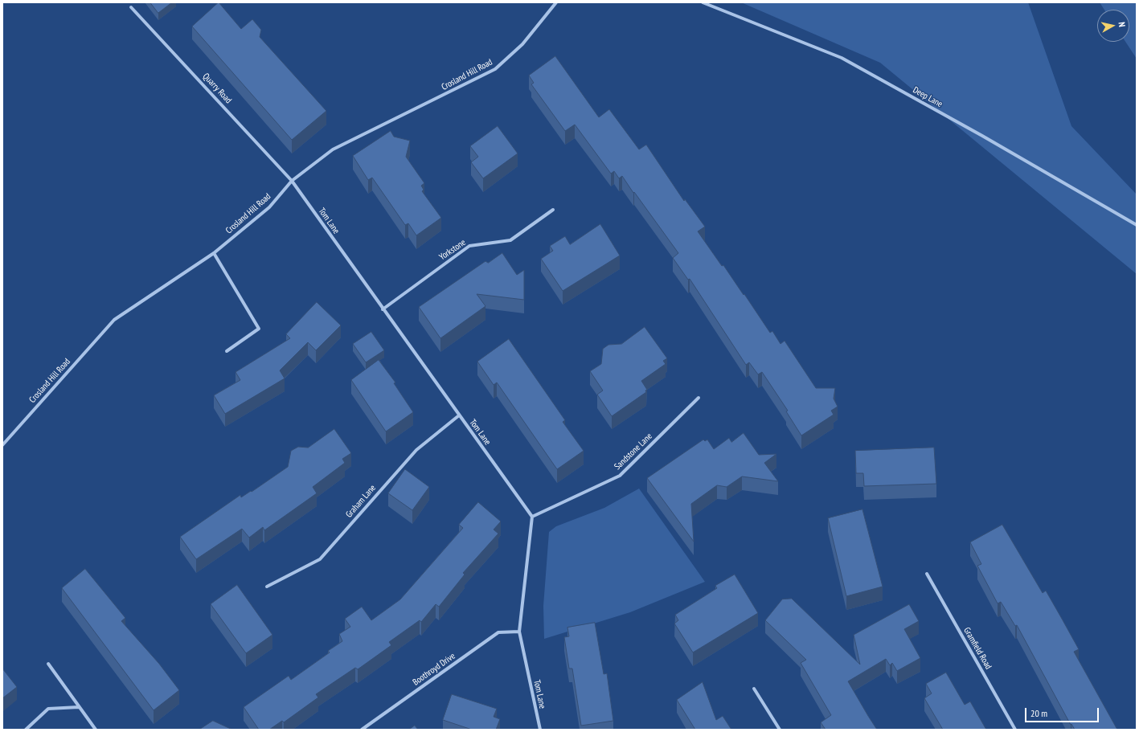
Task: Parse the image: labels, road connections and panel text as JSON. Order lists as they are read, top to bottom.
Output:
{
  "streets": {
    "street": [
      "Crosland Hill Road",
      "Quarry Road",
      "Deep Lane",
      "Tom Lane",
      "Yorkstone",
      "Sandstone Lane",
      "Graham Lane",
      "Gramfield Road",
      "Boothroyd Drive"
    ]
  },
  "crossings": [
    ["Crosland Hill Road", "Quarry Road"],
    ["Crosland Hill Road", "Tom Lane"],
    ["Quarry Road", "Tom Lane"],
    ["Tom Lane", "Yorkstone"],
    ["Tom Lane", "Sandstone Lane"],
    ["Tom Lane", "Graham Lane"],
    ["Tom Lane", "Boothroyd Drive"]
  ],
  "scale_bar": "20 m",
  "north": "right"
}
